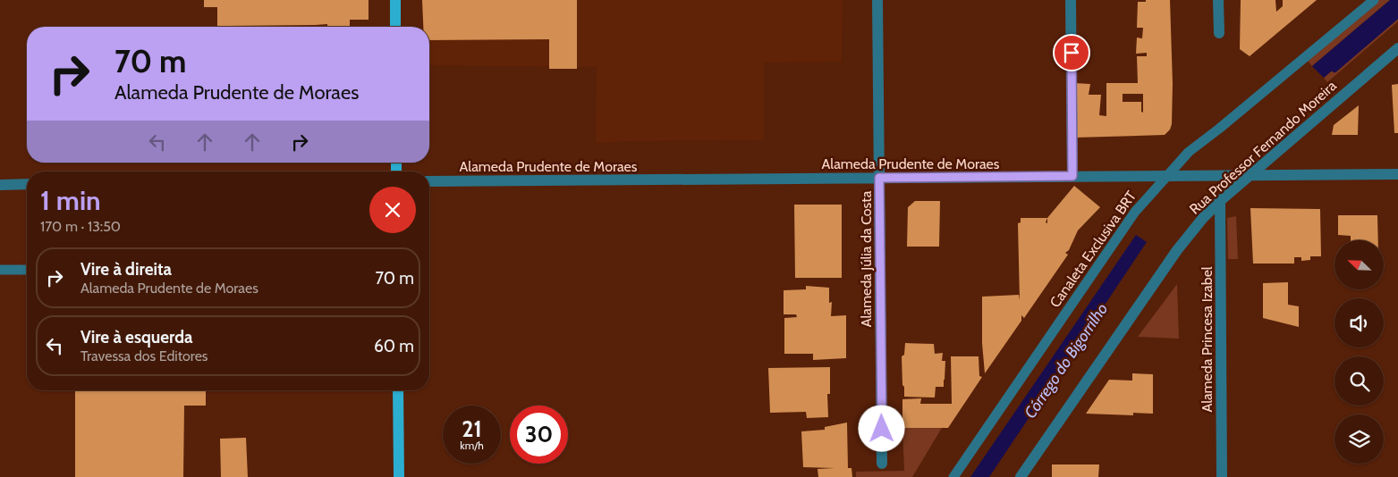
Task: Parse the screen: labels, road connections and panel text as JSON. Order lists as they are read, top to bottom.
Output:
{
  "streets": {
    "street": [
      "Rua Professor Fernando Moreira",
      "Alameda Prudente de Moraes",
      "Alameda Júlia da Costa",
      "Alameda Princesa Izabel"
    ],
    "lane": ["Canaleta Exclusiva BRT"]
  },
  "crossings": [
    ["Rua Professor Fernando Moreira", "Alameda Prudente de Moraes"],
    ["Rua Professor Fernando Moreira", "Alameda Princesa Izabel"],
    ["Alameda Prudente de Moraes", "Canaleta Exclusiva BRT"],
    ["Alameda Prudente de Moraes", "Alameda Júlia da Costa"]
  ],
  "water": ["Córrego do Bigorrilho"],
  "north": "top left",
  "page": {
    "turn": ["70 m", "Alameda Prudente de Moraes"],
    "heading": ["1 min", "170 m · 13:50"],
    "list": [
      {
        "name": "Vire à direita",
        "note": "Alameda Prudente de Moraes",
        "value": "70 m"
      },
      {
        "name": "Vire à esquerda",
        "note": "Travessa dos Editores",
        "value": "60 m"
      }
    ],
    "speed": "21 km/h",
    "limit": "30"
  }
}
